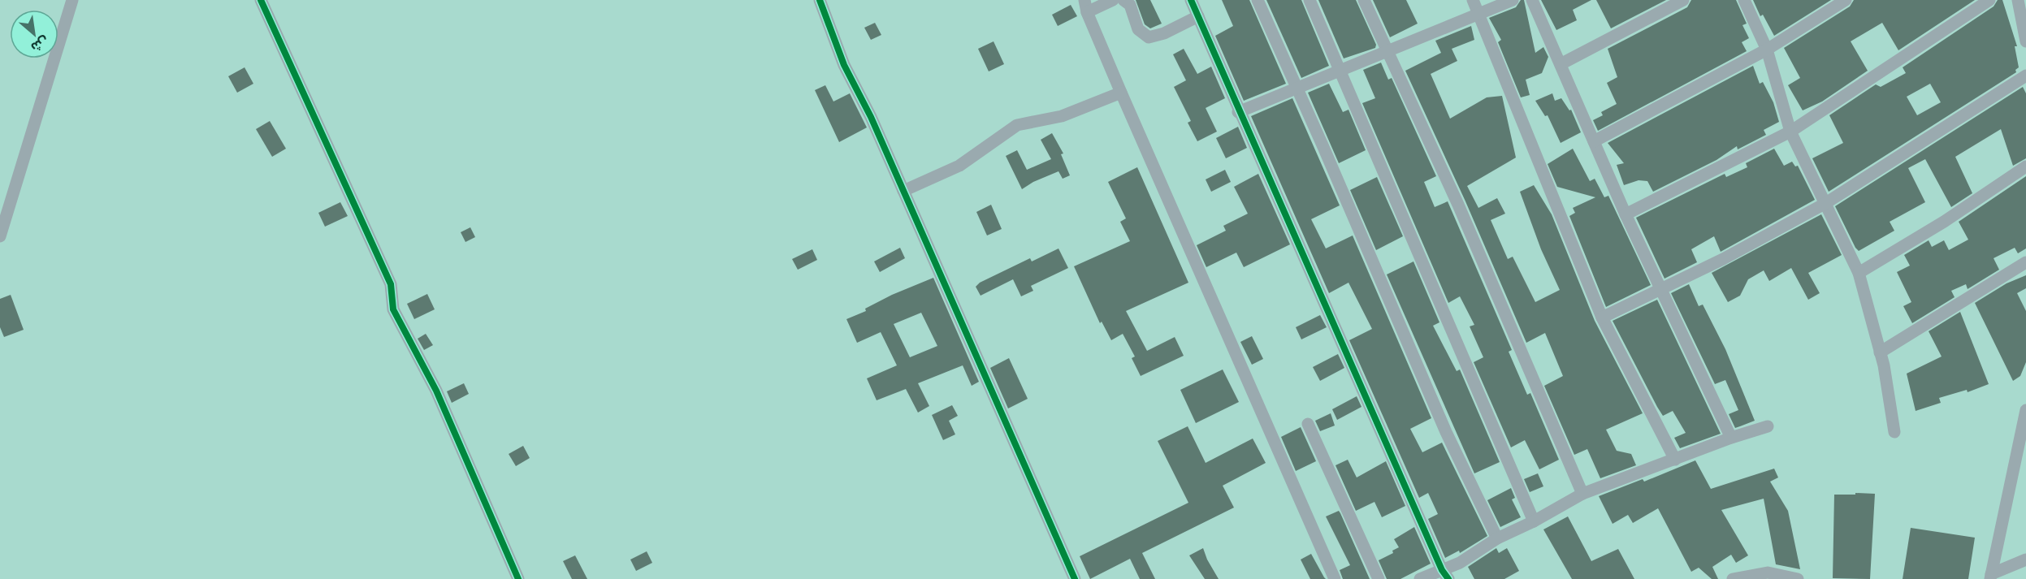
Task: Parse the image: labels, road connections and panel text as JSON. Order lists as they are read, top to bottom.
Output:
{
  "north": "bottom right"
}
